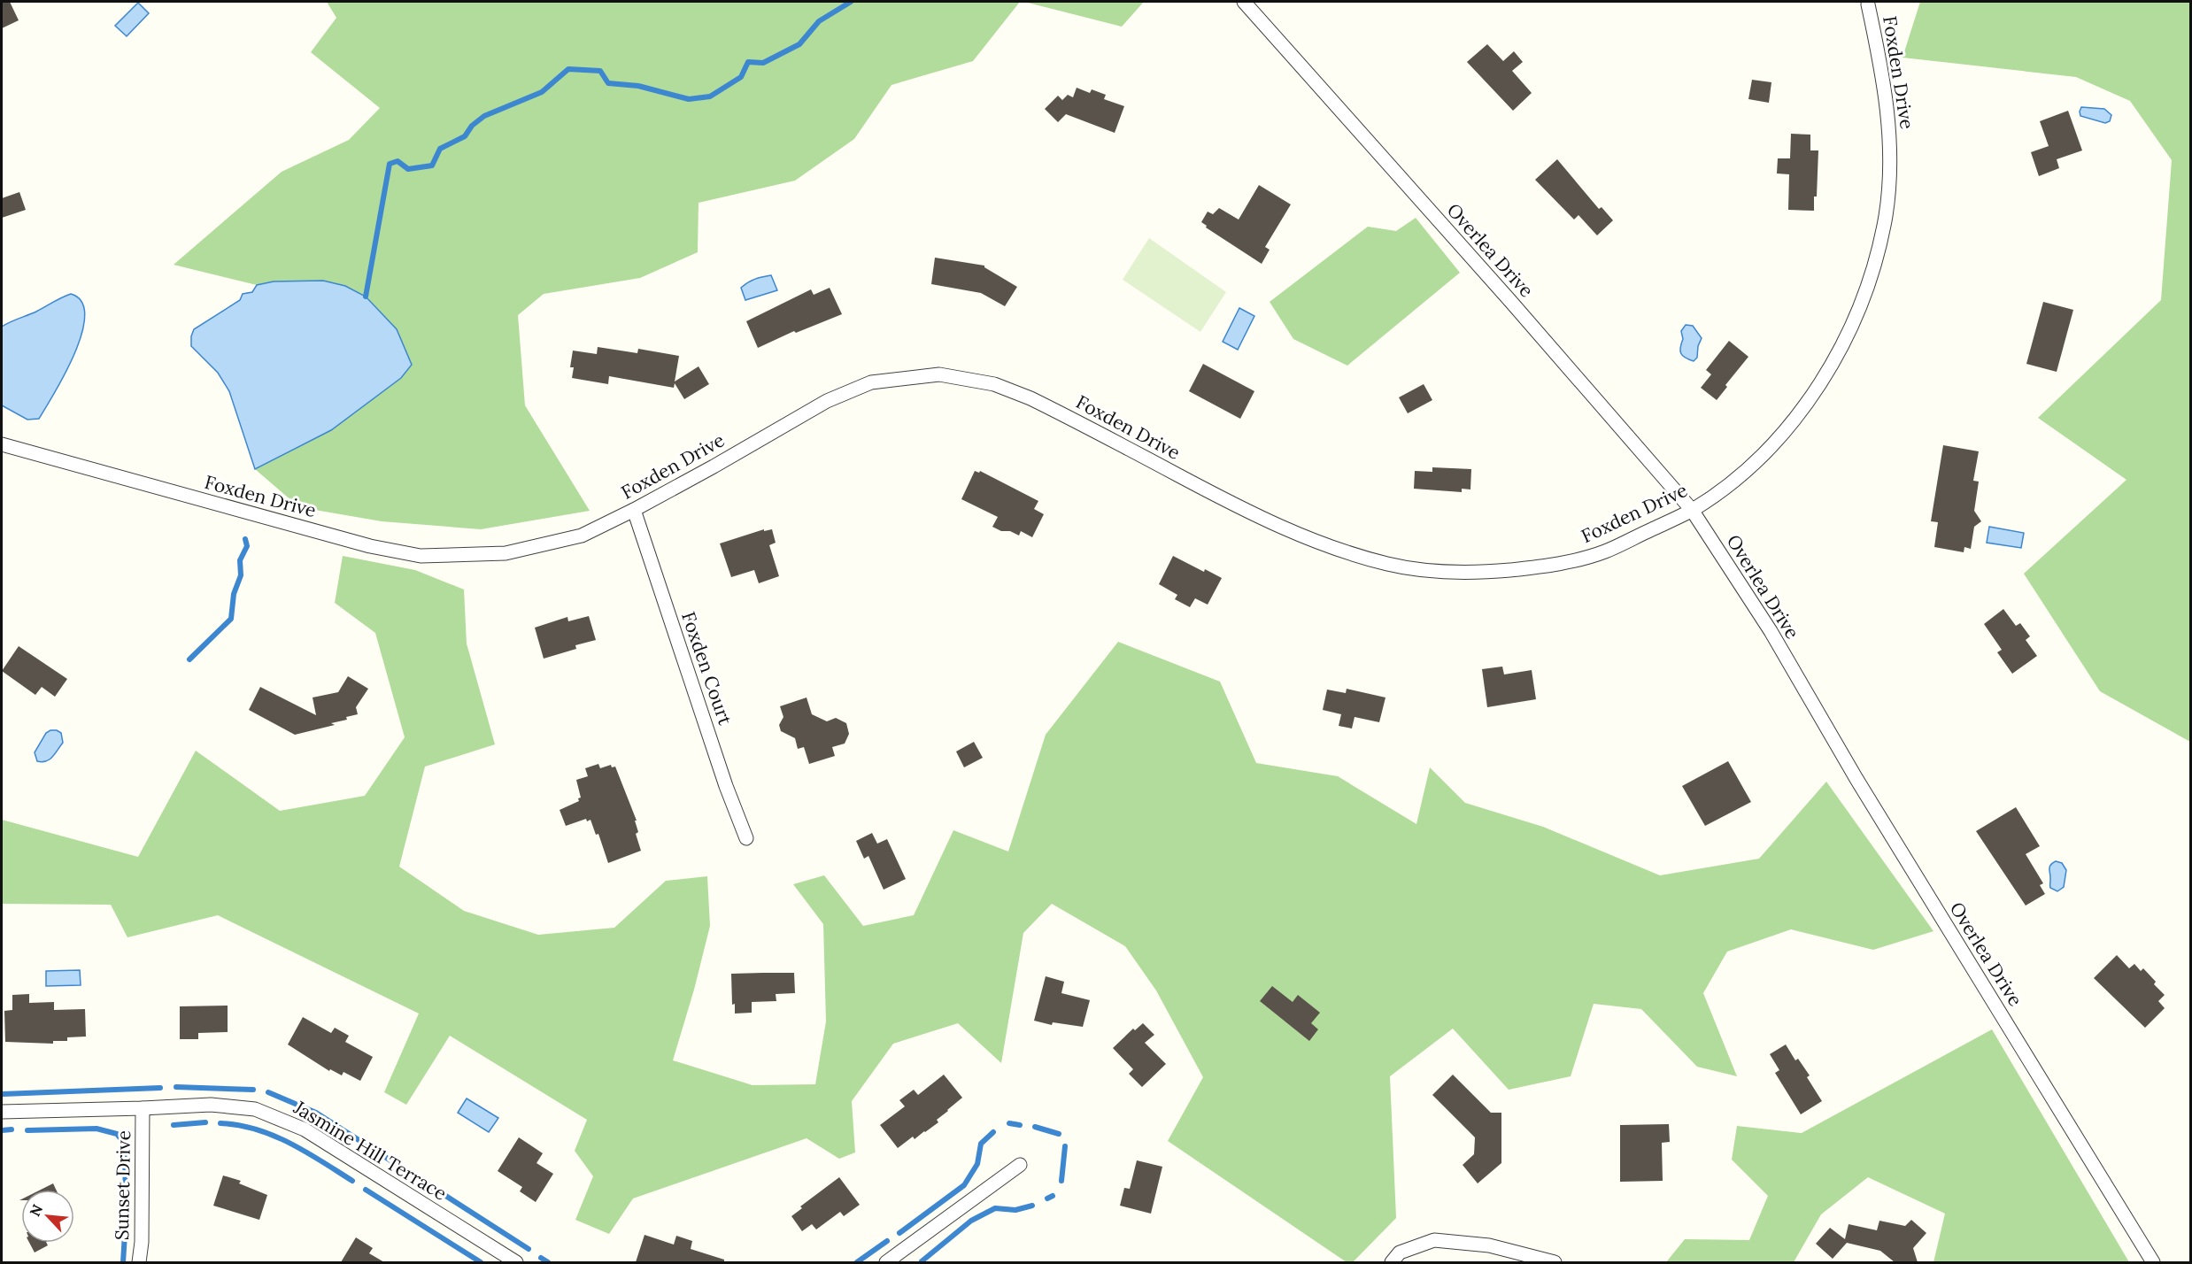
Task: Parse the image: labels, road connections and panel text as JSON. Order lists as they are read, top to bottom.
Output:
{
  "streets": {
    "street": [
      "Foxden Drive",
      "Overlea Drive",
      "Foxden Court",
      "Jasmine Hill Terrace",
      "Sunset Drive"
    ]
  },
  "crossings": [
    ["Foxden Drive", "Overlea Drive"],
    ["Foxden Drive", "Foxden Court"],
    ["Jasmine Hill Terrace", "Sunset Drive"]
  ],
  "north": "top left"
}
